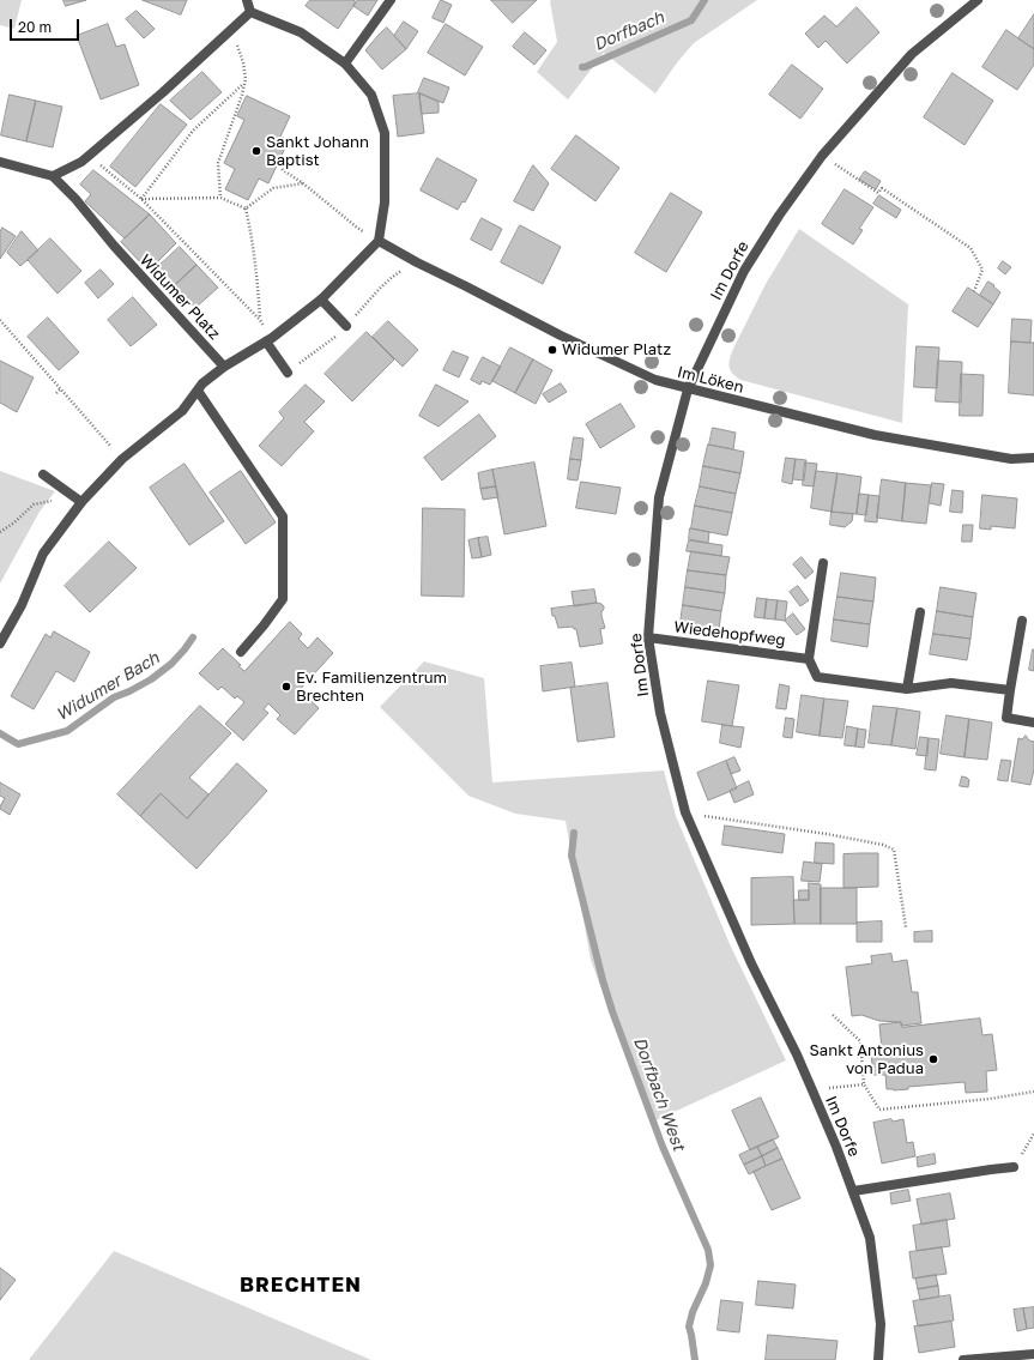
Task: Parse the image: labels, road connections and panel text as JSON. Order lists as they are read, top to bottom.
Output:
{
  "streets": {
    "street": [
      "Im Dorfe",
      "Widumer Platz",
      "Im Löken",
      "Wiedehopfweg"
    ]
  },
  "crossings": [
    ["Im Dorfe", "Im Löken"],
    ["Im Dorfe", "Wiedehopfweg"]
  ],
  "districts": ["BRECHTEN"],
  "water": ["Dorfbach", "Widumer Bach", "Dorfbach West"],
  "places": [
    "Sankt Johann Baptist",
    "Widumer Platz",
    "Ev. Familienzentrum Brechten",
    "Sankt Antonius von Padua"
  ],
  "scale_bar": "20 m"
}
